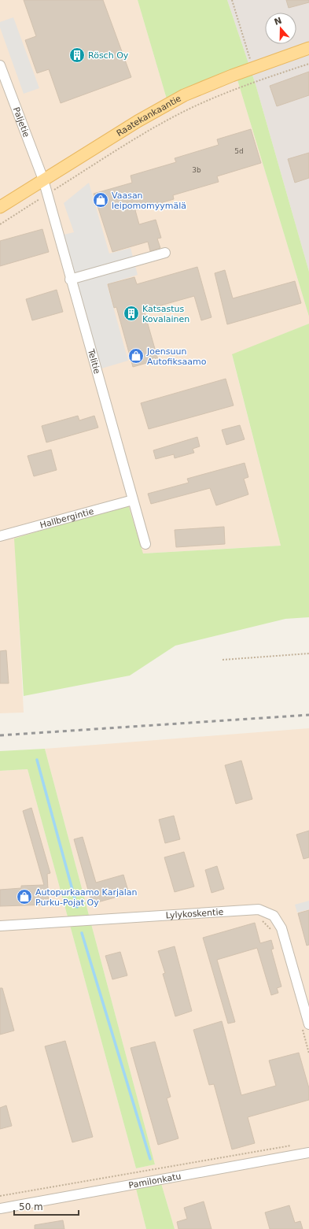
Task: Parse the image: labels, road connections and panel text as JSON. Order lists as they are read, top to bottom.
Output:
{
  "streets": {
    "main road": ["Raatekankaantie"],
    "street": [
      "Paljetie",
      "Telitie",
      "Hallbergintie",
      "Lylykoskentie",
      "Pamilonkatu"
    ]
  },
  "crossings": [
    ["Raatekankaantie", "Paljetie"],
    ["Raatekankaantie", "Telitie"],
    ["Paljetie", "Telitie"],
    ["Telitie", "Hallbergintie"]
  ],
  "places": {
    "building": ["Rösch Oy", "Katsastus Kovalainen"],
    "shop": ["Vaasan leipomomyymälä", "Joensuun Autofiksaamo", "Autopurkaamo Karjalan Purku-Pojat Oy"]
  },
  "house_numbers": ["5d", "3b"],
  "scale_bar": "50 m",
  "north": "top"
}
